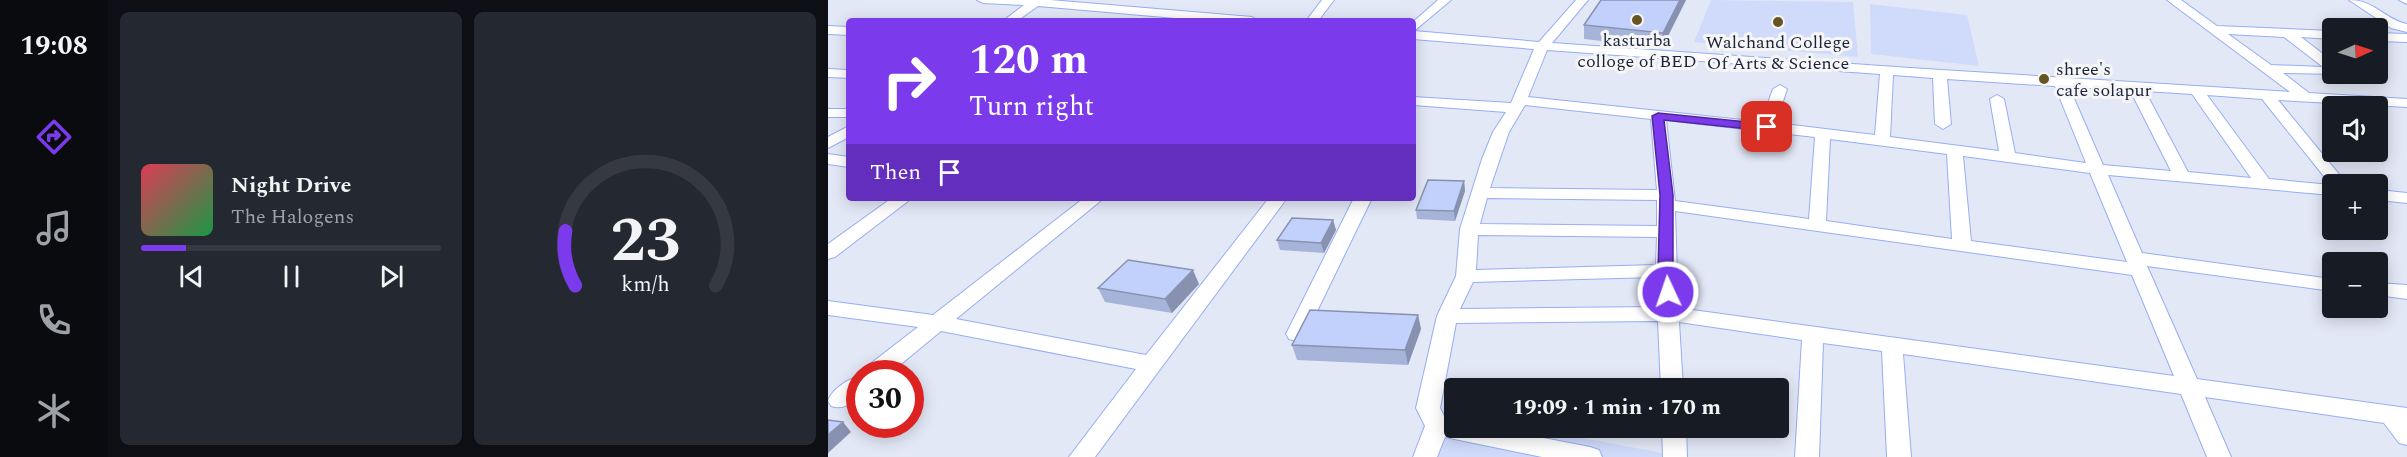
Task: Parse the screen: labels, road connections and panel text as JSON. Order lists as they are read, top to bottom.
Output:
{
  "places": ["kasturba colloge of BED", "Walchand College Of Arts & Science", "shree's cafe solapur"],
  "north": "right",
  "page": {
    "tabs": "19:08",
    "map_buttons": ["+", "−"],
    "turn": ["120 m", "Turn right"],
    "then": "Then",
    "song": ["Night Drive", "The Halogens"],
    "limit": "30",
    "trip": "19:09 · 1 min · 170 m",
    "gauge": ["23", "km/h"]
  }
}
